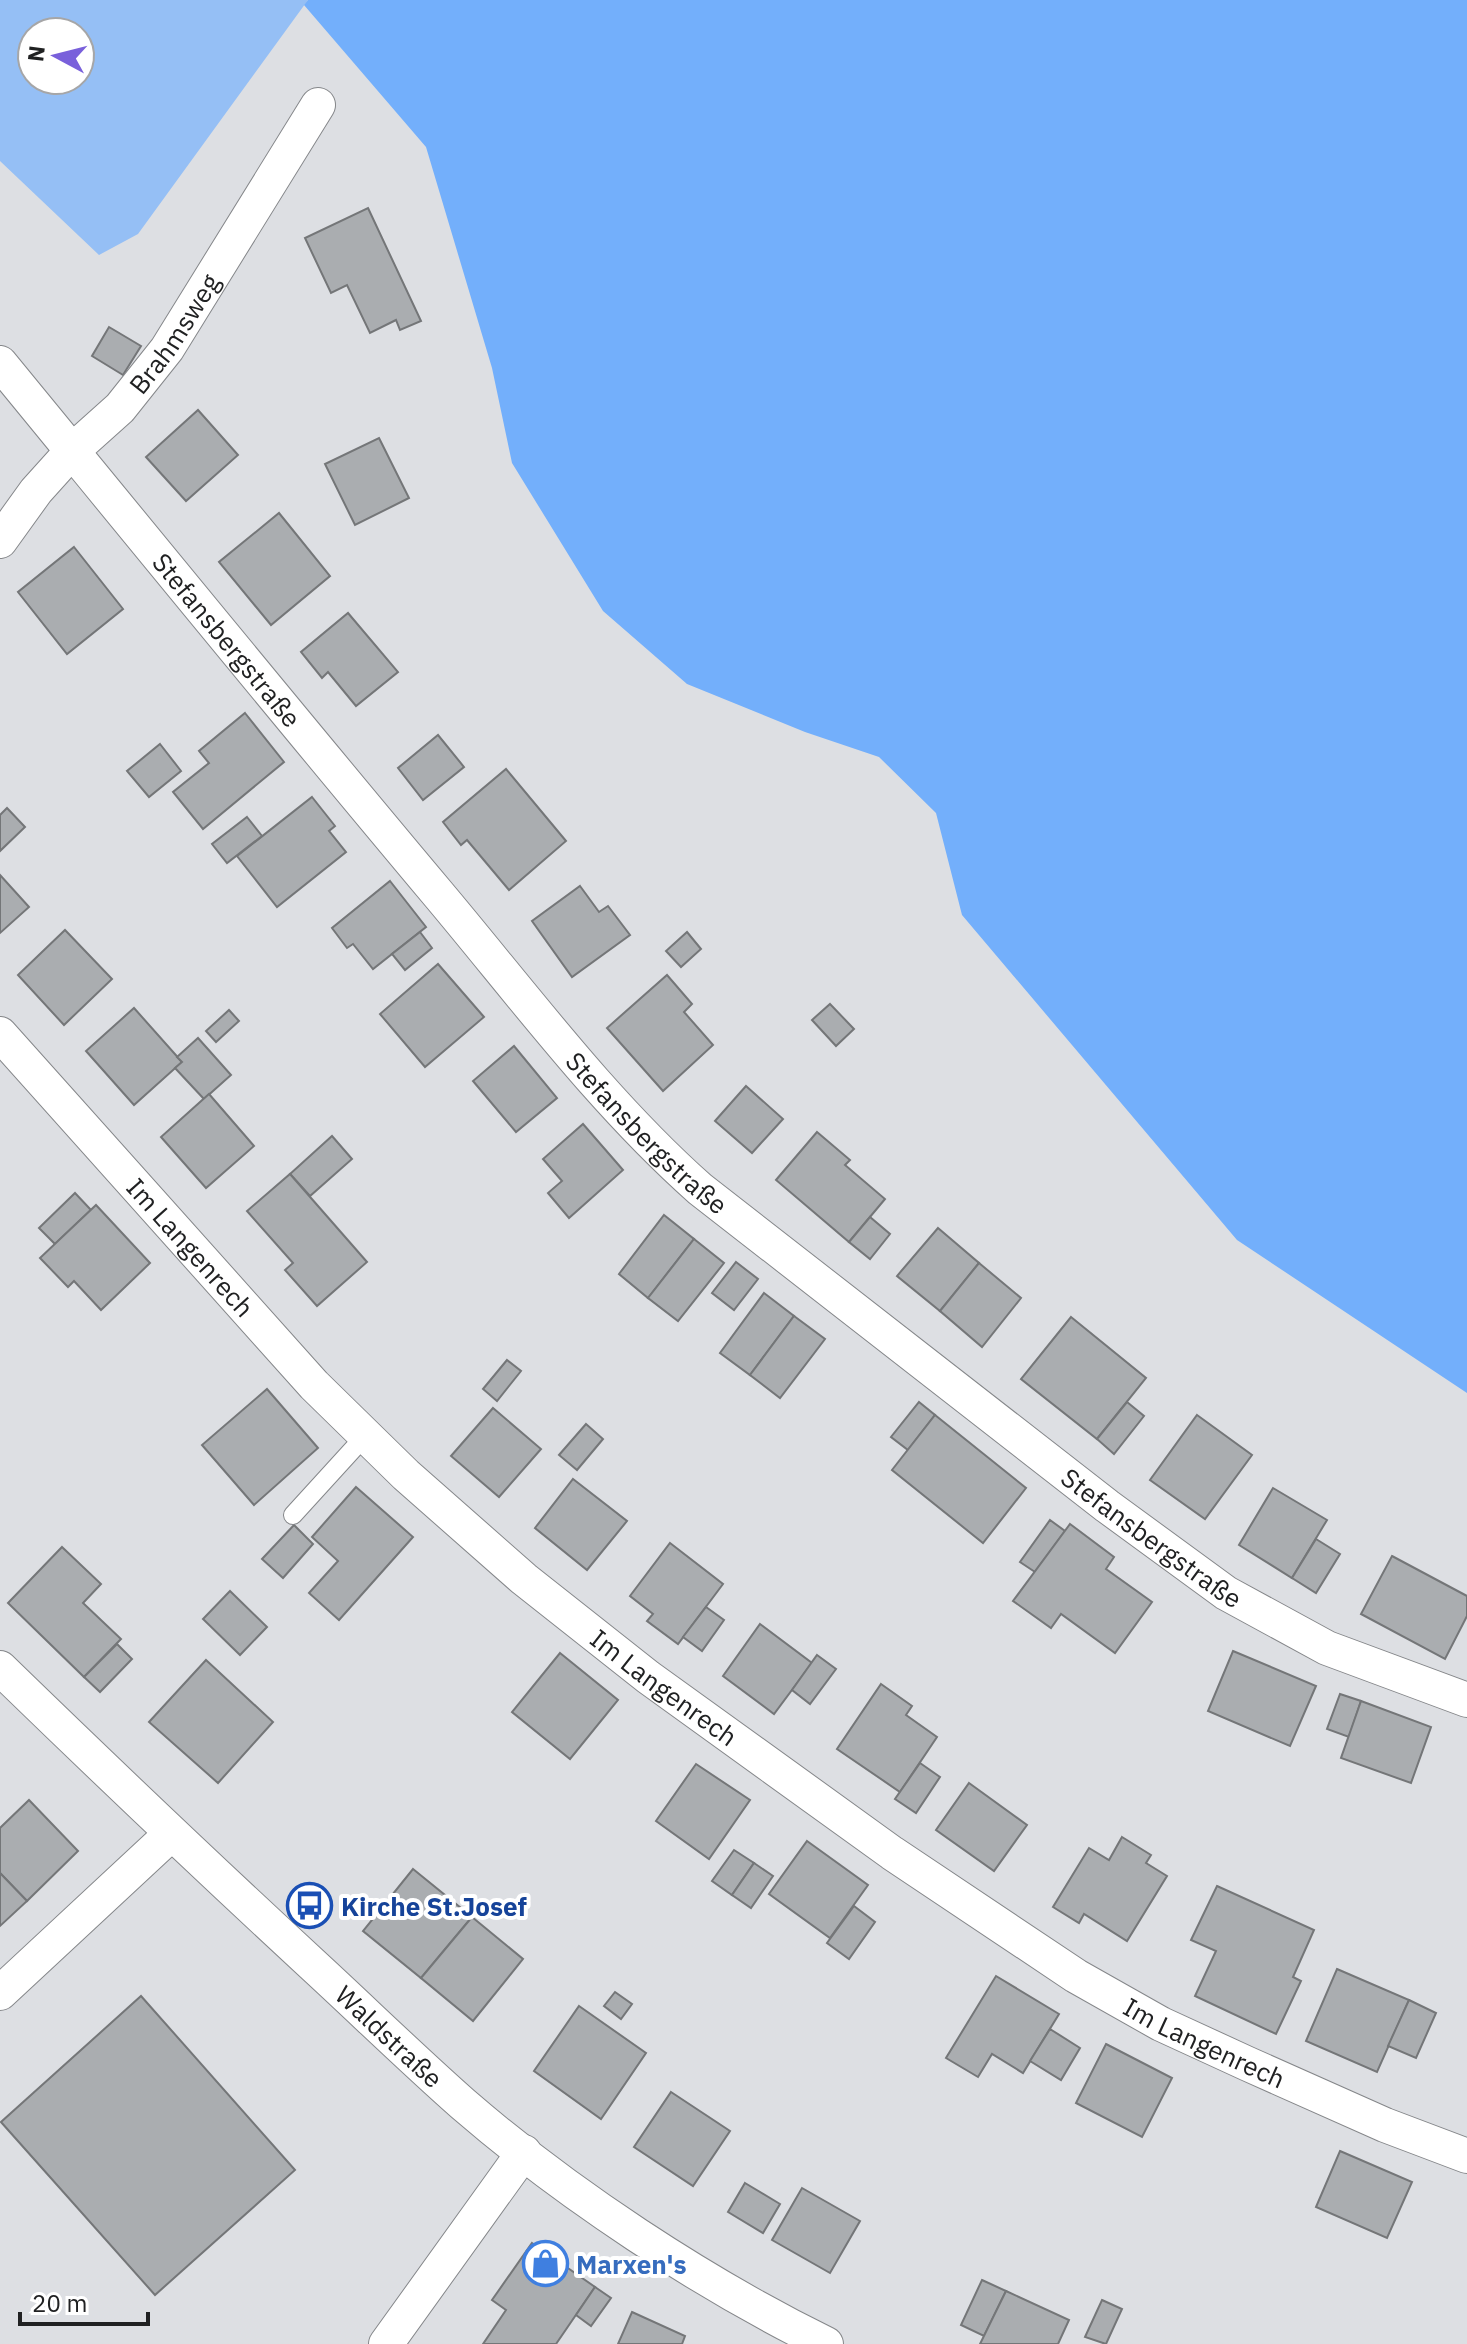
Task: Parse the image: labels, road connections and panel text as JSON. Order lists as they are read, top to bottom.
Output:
{
  "streets": {
    "street": [
      "Brahmsweg",
      "Stefansbergstraße",
      "Im Langenrech",
      "Waldstraße"
    ]
  },
  "crossings": [
    ["Brahmsweg", "Stefansbergstraße"]
  ],
  "places": {
    "bus stop": ["Kirche St.Josef"],
    "shop": ["Marxen's"]
  },
  "scale_bar": "20 m",
  "north": "left"
}
